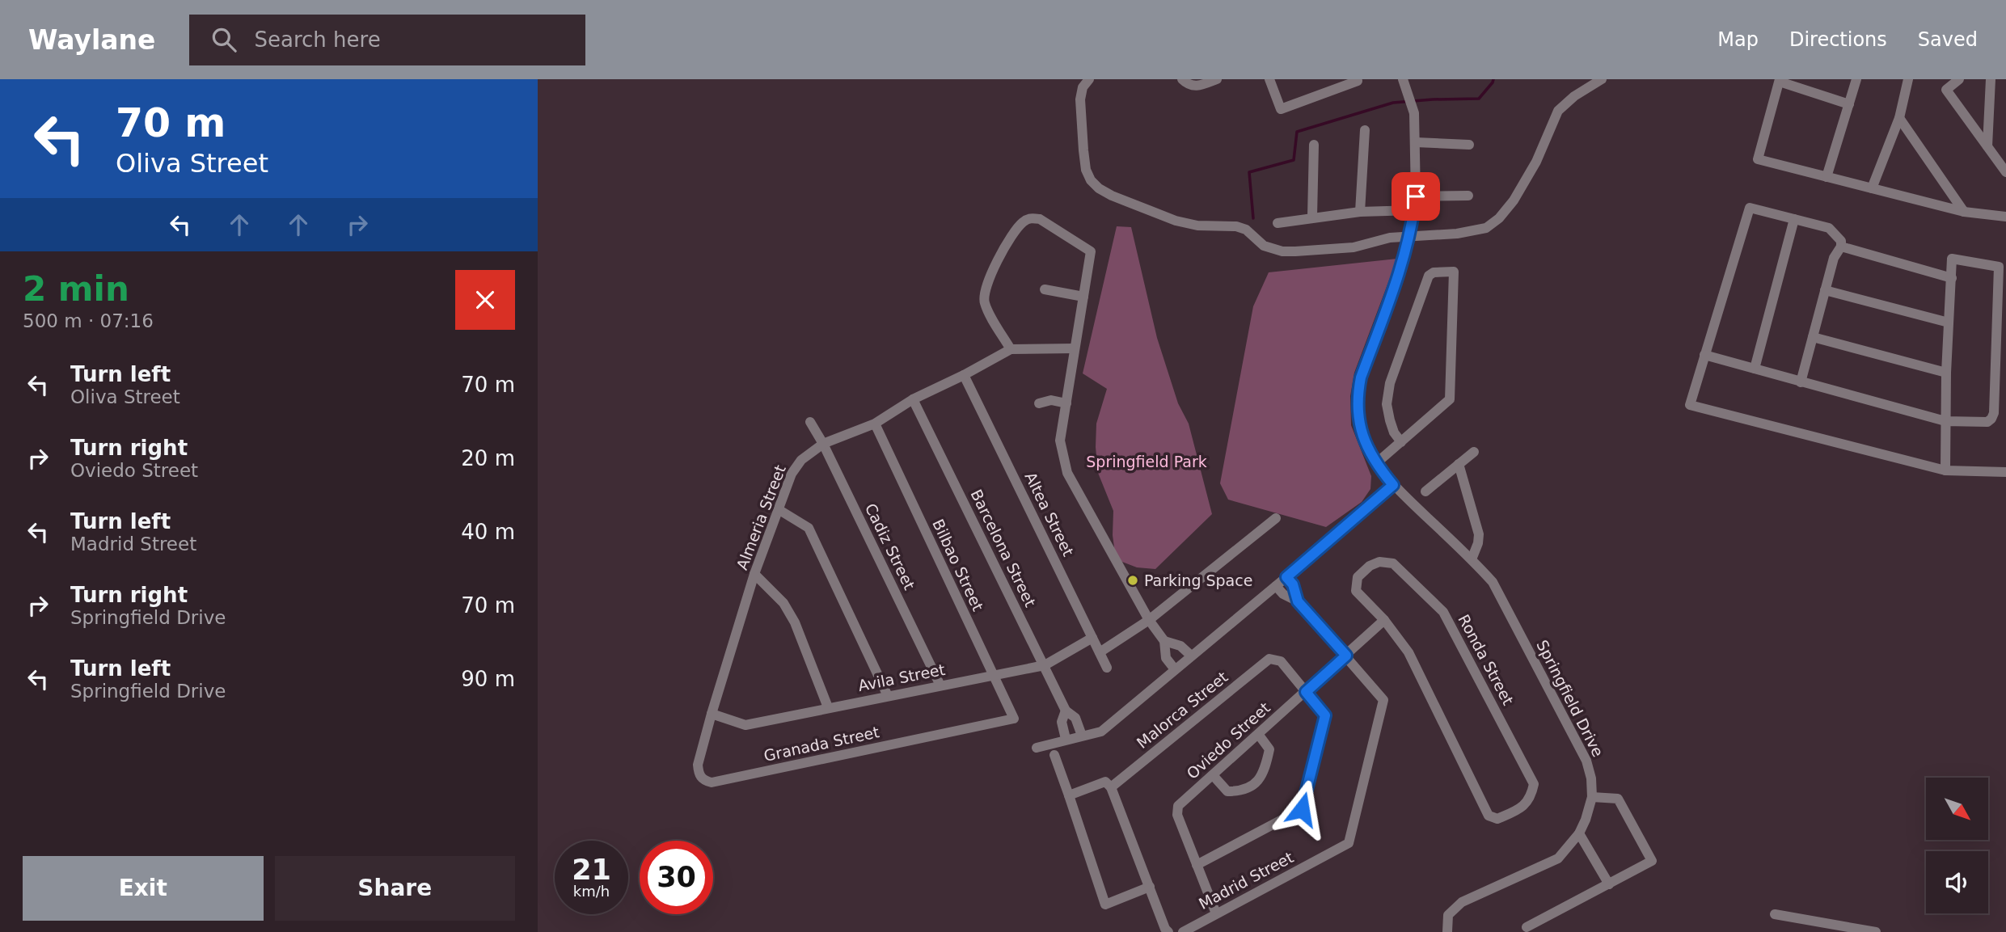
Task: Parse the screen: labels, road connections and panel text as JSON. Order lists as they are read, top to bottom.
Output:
{
  "streets": {
    "street": [
      "Altea Street",
      "Almeria Street",
      "Cadiz Street",
      "Barcelona Street",
      "Bilbao Street",
      "Ronda Street",
      "Avila Street",
      "Springfield Drive",
      "Malorca Street",
      "Oviedo Street",
      "Granada Street",
      "Madrid Street"
    ]
  },
  "crossings": [
    ["Altea Street", "Almeria Street"],
    ["Altea Street", "Avila Street"],
    ["Almeria Street", "Cadiz Street"],
    ["Almeria Street", "Barcelona Street"],
    ["Almeria Street", "Bilbao Street"],
    ["Almeria Street", "Avila Street"],
    ["Almeria Street", "Granada Street"],
    ["Cadiz Street", "Avila Street"],
    ["Barcelona Street", "Avila Street"],
    ["Bilbao Street", "Avila Street"],
    ["Bilbao Street", "Granada Street"],
    ["Ronda Street", "Oviedo Street"],
    ["Avila Street", "Granada Street"],
    ["Malorca Street", "Oviedo Street"],
    ["Oviedo Street", "Madrid Street"]
  ],
  "parks": ["Springfield Park"],
  "places": ["Parking Space"],
  "north": "bottom right",
  "page": {
    "header": "Waylane",
    "search": "Search here",
    "nav": ["Map", "Directions", "Saved"],
    "turn": ["70 m", "Oliva Street"],
    "heading": ["2 min", "500 m · 07:16"],
    "list": [
      {
        "name": "Turn left",
        "note": "Oliva Street",
        "value": "70 m"
      },
      {
        "name": "Turn right",
        "note": "Oviedo Street",
        "value": "20 m"
      },
      {
        "name": "Turn left",
        "note": "Madrid Street",
        "value": "40 m"
      },
      {
        "name": "Turn right",
        "note": "Springfield Drive",
        "value": "70 m"
      },
      {
        "name": "Turn left",
        "note": "Springfield Drive",
        "value": "90 m"
      }
    ],
    "speed": "21 km/h",
    "limit": "30",
    "buttons": ["Exit", "Share"]
  }
}
